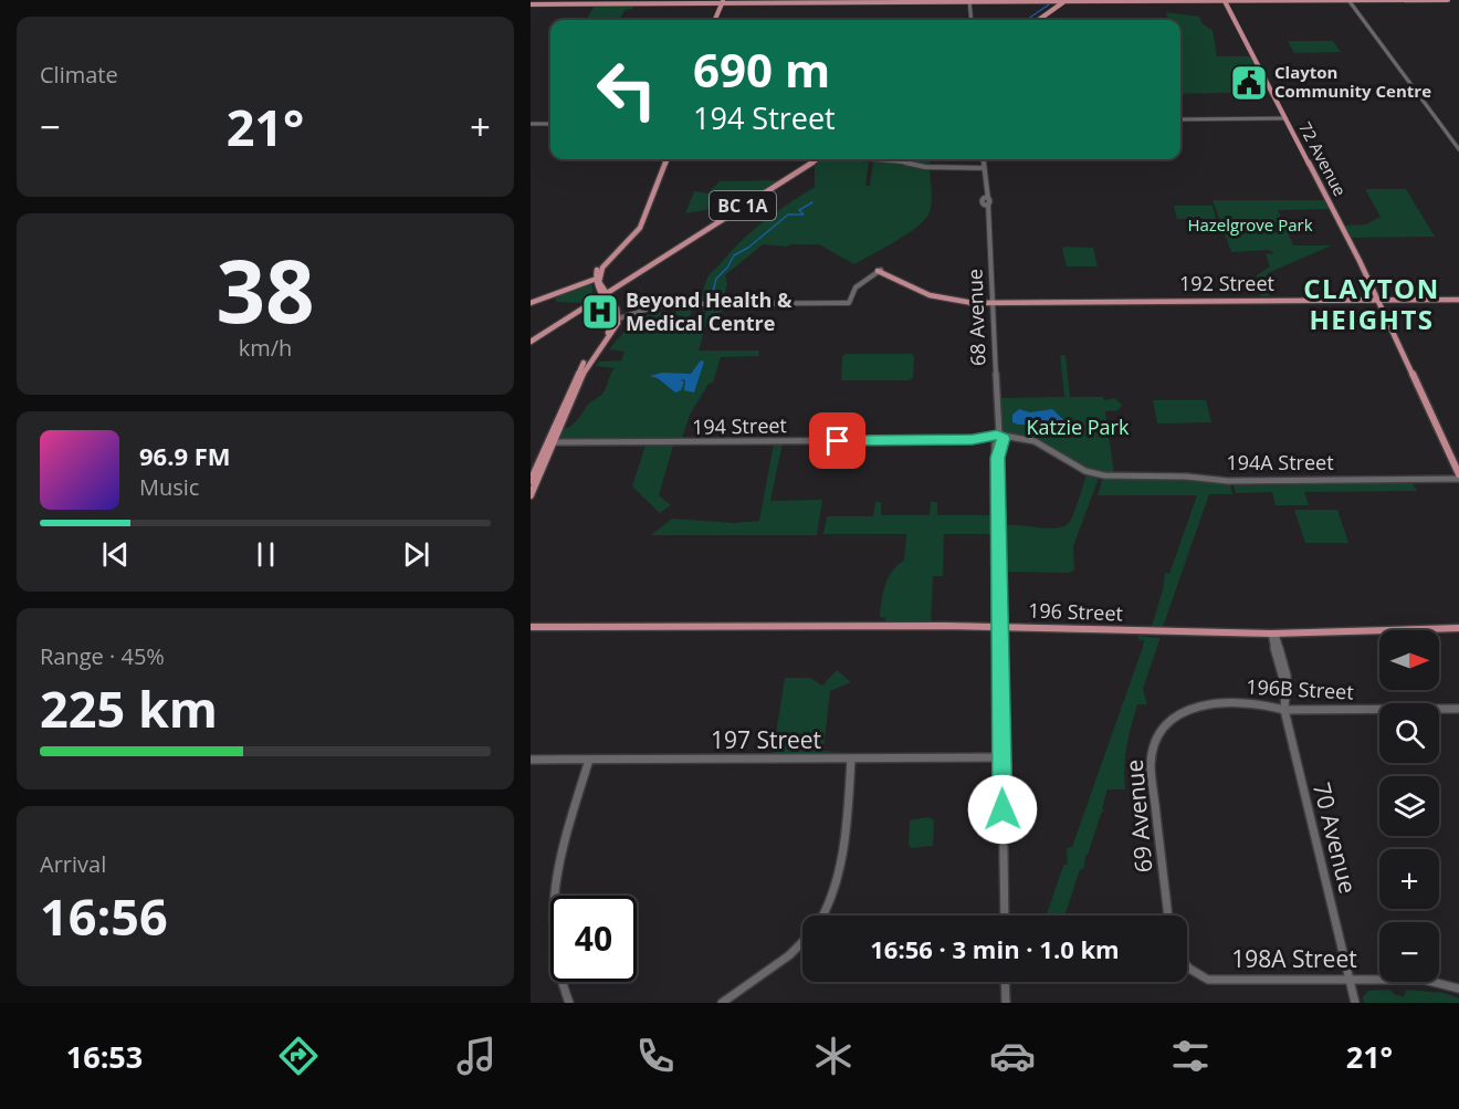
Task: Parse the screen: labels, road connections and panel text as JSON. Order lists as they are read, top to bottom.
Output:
{
  "streets": {
    "main road": [
      "72 Avenue",
      "BC 1A",
      "192 Street",
      "196 Street"
    ],
    "street": [
      "68 Avenue",
      "194 Street",
      "194A Street",
      "196B Street",
      "197 Street",
      "69 Avenue",
      "70 Avenue",
      "198A Street"
    ]
  },
  "crossings": [
    ["72 Avenue", "192 Street"],
    ["72 Avenue", "194A Street"],
    ["192 Street", "68 Avenue"],
    ["68 Avenue", "194 Street"],
    ["68 Avenue", "196 Street"],
    ["68 Avenue", "197 Street"],
    ["194 Street", "194A Street"],
    ["196 Street", "70 Avenue"],
    ["196B Street", "69 Avenue"],
    ["196B Street", "70 Avenue"],
    ["70 Avenue", "198A Street"]
  ],
  "districts": ["CLAYTON HEIGHTS"],
  "parks": ["Hazelgrove Park", "Katzie Park"],
  "places": {
    "public building": ["Clayton Community Centre"],
    "hospital": ["Beyond Health & Medical Centre"]
  },
  "north": "right",
  "page": {
    "tile": [
      "Climate",
      ["38", "km/h"],
      ["Range · 45%", "225 km"],
      ["Arrival", "16:56"]
    ],
    "turn": ["690 m", "194 Street"],
    "heat": ["−", "21°", "+"],
    "song": ["96.9 FM", "Music"],
    "map_buttons": ["+", "−"],
    "limit": "40",
    "trip": "16:56 · 3 min · 1.0 km",
    "tabs": ["16:53", "21°"]
  }
}
